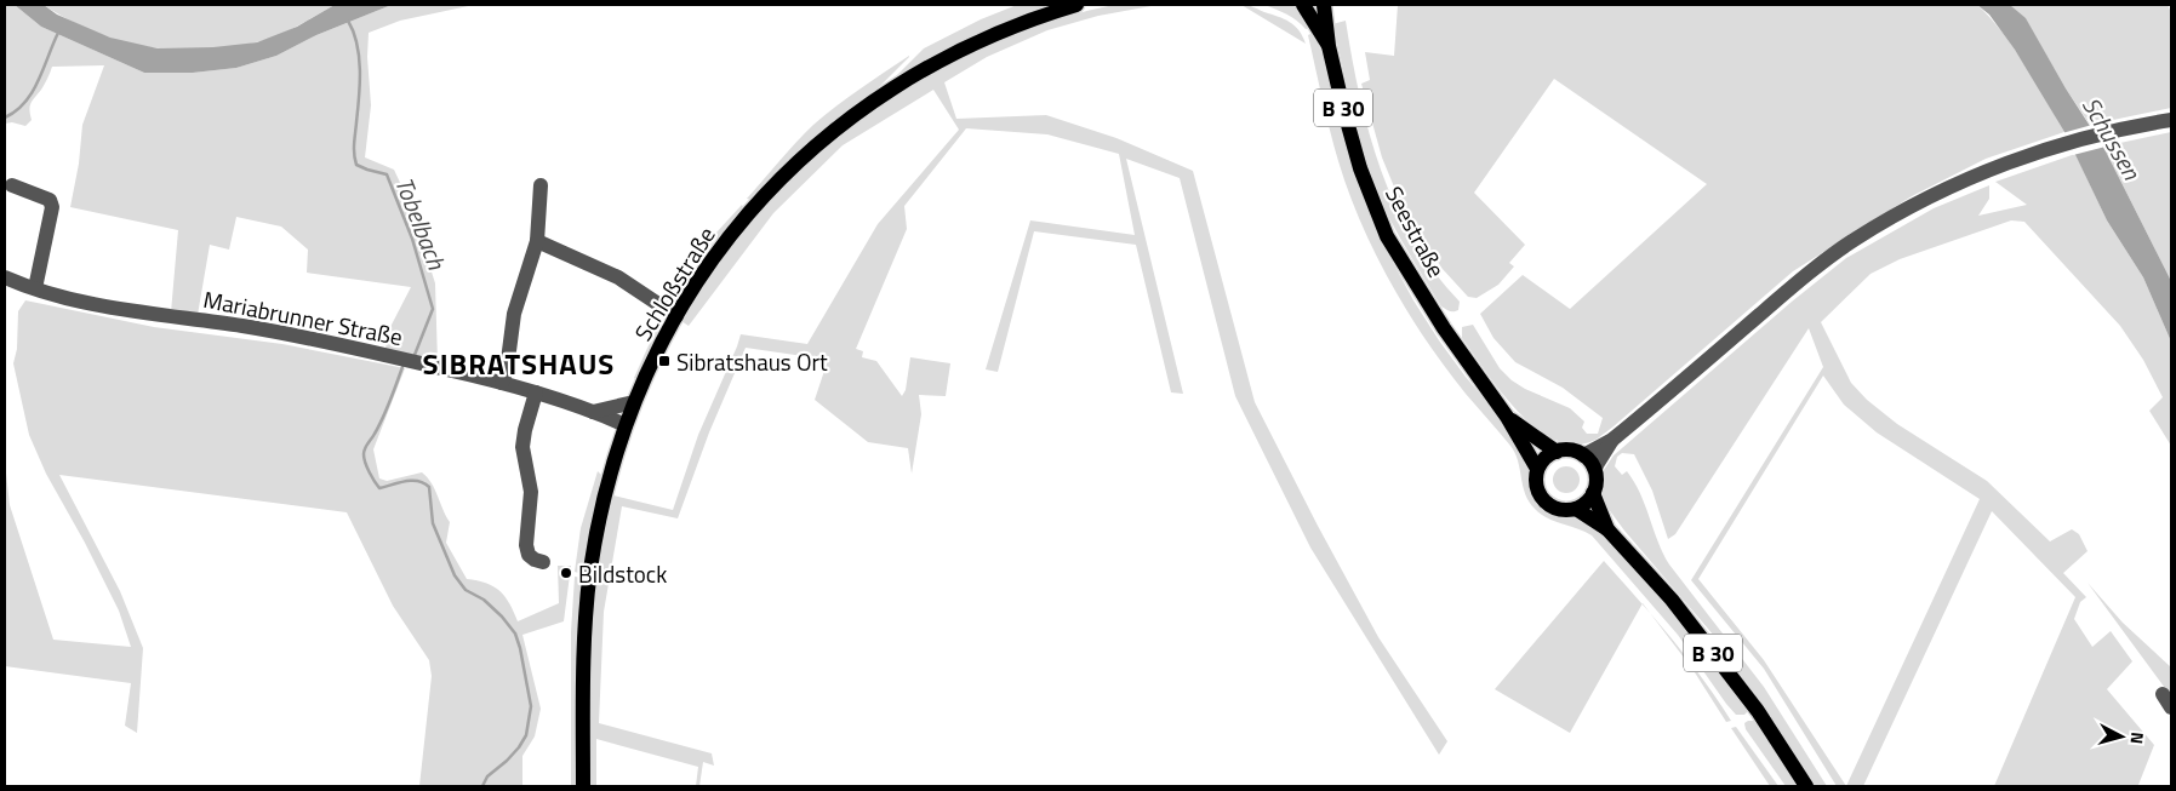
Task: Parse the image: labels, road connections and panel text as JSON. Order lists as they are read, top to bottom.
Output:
{
  "streets": {
    "main road": ["B 30", "Seestraße", "Schloßstraße"],
    "street": ["Mariabrunner Straße"]
  },
  "crossings": [
    ["Schloßstraße", "Mariabrunner Straße"]
  ],
  "districts": ["SIBRATSHAUS"],
  "water": ["Schussen", "Tobelbach"],
  "places": {
    "transit": ["Sibratshaus Ort"],
    "other": ["Bildstock"]
  },
  "north": "right"
}
